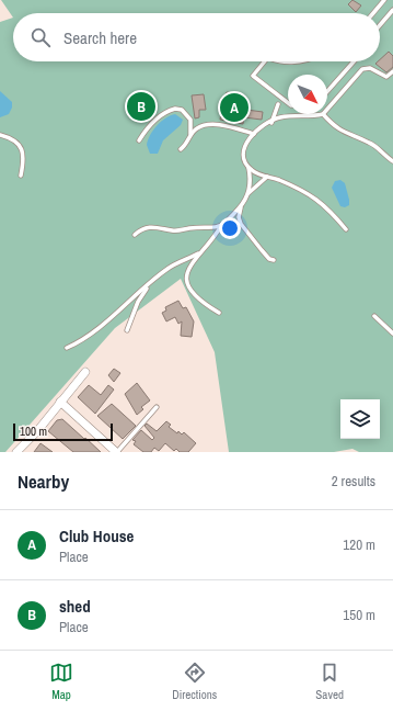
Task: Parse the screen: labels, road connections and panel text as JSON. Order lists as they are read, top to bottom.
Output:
{
  "scale_bar": "100 m",
  "north": "bottom right",
  "page": {
    "search": "Search here",
    "pins": ["B", "A"],
    "scale": "100 m",
    "heading": ["Nearby", "2 results"],
    "list": [
      {
        "mark": "A",
        "name": "Club House",
        "note": "Place",
        "value": "120 m"
      },
      {
        "mark": "B",
        "name": "shed",
        "note": "Place",
        "value": "150 m"
      }
    ],
    "nav": ["Map", "Directions", "Saved"]
  }
}
